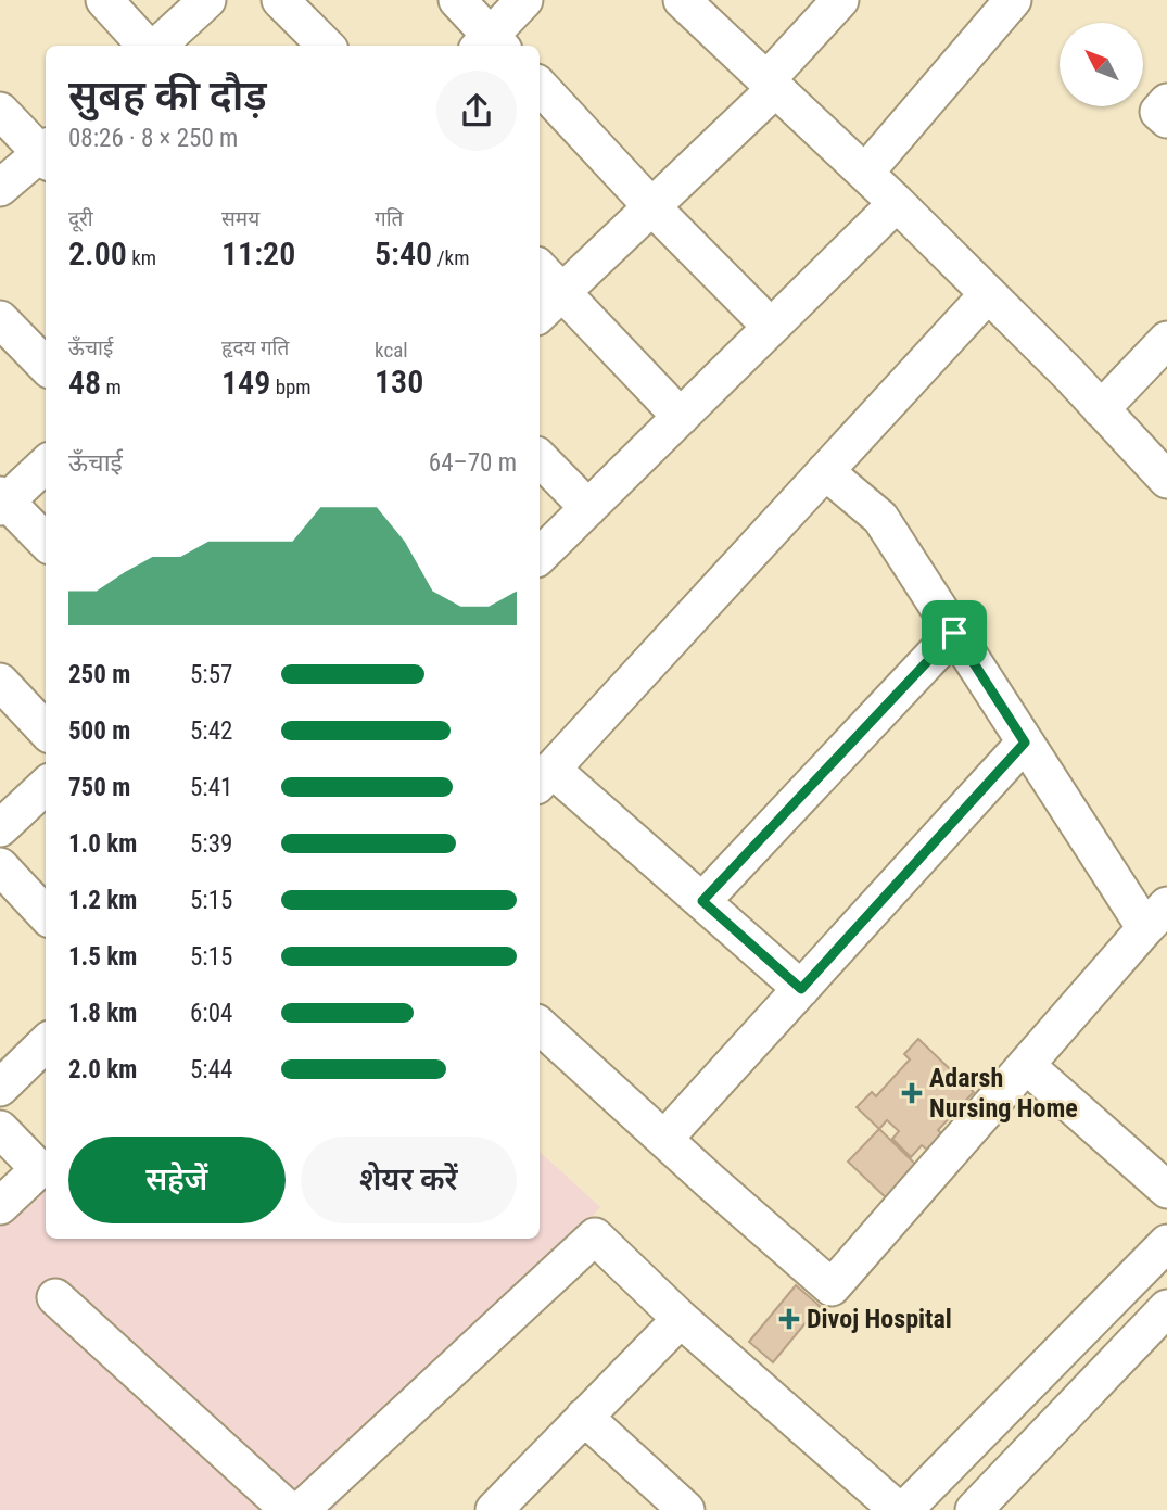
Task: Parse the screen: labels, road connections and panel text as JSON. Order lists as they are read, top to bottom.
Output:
{
  "places": {
    "health": ["Adarsh Nursing Home", "Divoj Hospital"]
  },
  "north": "top left",
  "page": {
    "heading": ["सुबह की दौड़", "08:26 · 8 × 250 m"],
    "stats": [
      ["दूरी", "2.00 km"],
      ["समय", "11:20"],
      ["गति", "5:40 /km"],
      ["ऊँचाई", "48 m"],
      ["हृदय गति", "149 bpm"],
      ["kcal", "130"]
    ],
    "chart": ["ऊँचाई", "64–70 m"],
    "list": [
      {
        "name": "250 m",
        "note": "5:57"
      },
      {
        "name": "500 m",
        "note": "5:42"
      },
      {
        "name": "750 m",
        "note": "5:41"
      },
      {
        "name": "1.0 km",
        "note": "5:39"
      },
      {
        "name": "1.2 km",
        "note": "5:15"
      },
      {
        "name": "1.5 km",
        "note": "5:15"
      },
      {
        "name": "1.8 km",
        "note": "6:04"
      },
      {
        "name": "2.0 km",
        "note": "5:44"
      }
    ],
    "buttons": ["सहेजें", "शेयर करें"]
  }
}
